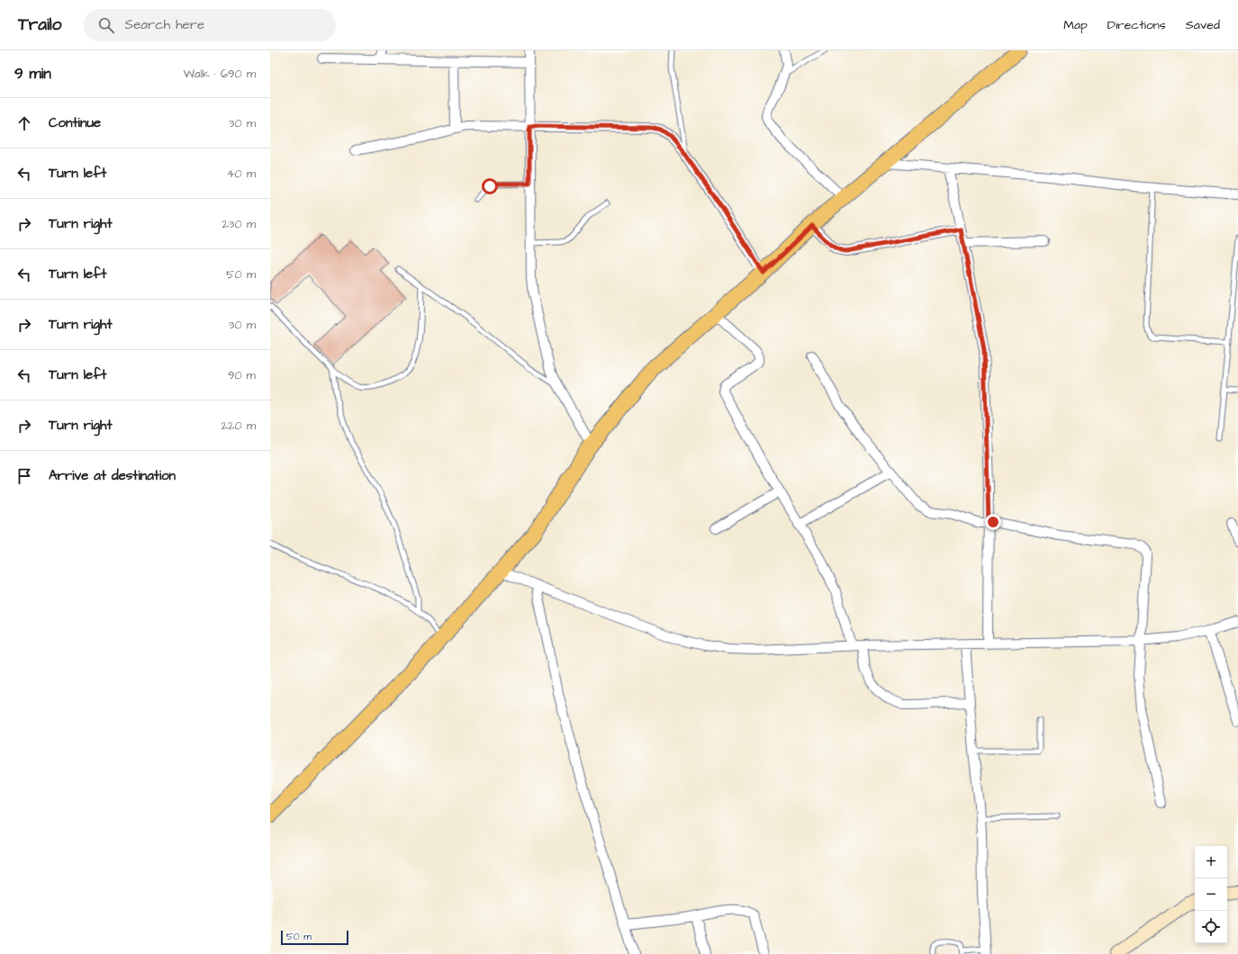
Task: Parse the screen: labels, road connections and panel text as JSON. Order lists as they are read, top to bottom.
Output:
{
  "scale_bar": "50 m",
  "page": {
    "header": "Trailo",
    "search": "Search here",
    "nav": ["Map", "Directions", "Saved"],
    "heading": ["9 min", "Walk · 690 m"],
    "list": [
      ["Continue", "30 m"],
      ["Turn left", "40 m"],
      ["Turn right", "230 m"],
      ["Turn left", "50 m"],
      ["Turn right", "30 m"],
      ["Turn left", "90 m"],
      ["Turn right", "220 m"],
      "Arrive at destination"
    ],
    "map_buttons": ["+", "−"],
    "scale": "50 m"
  }
}
